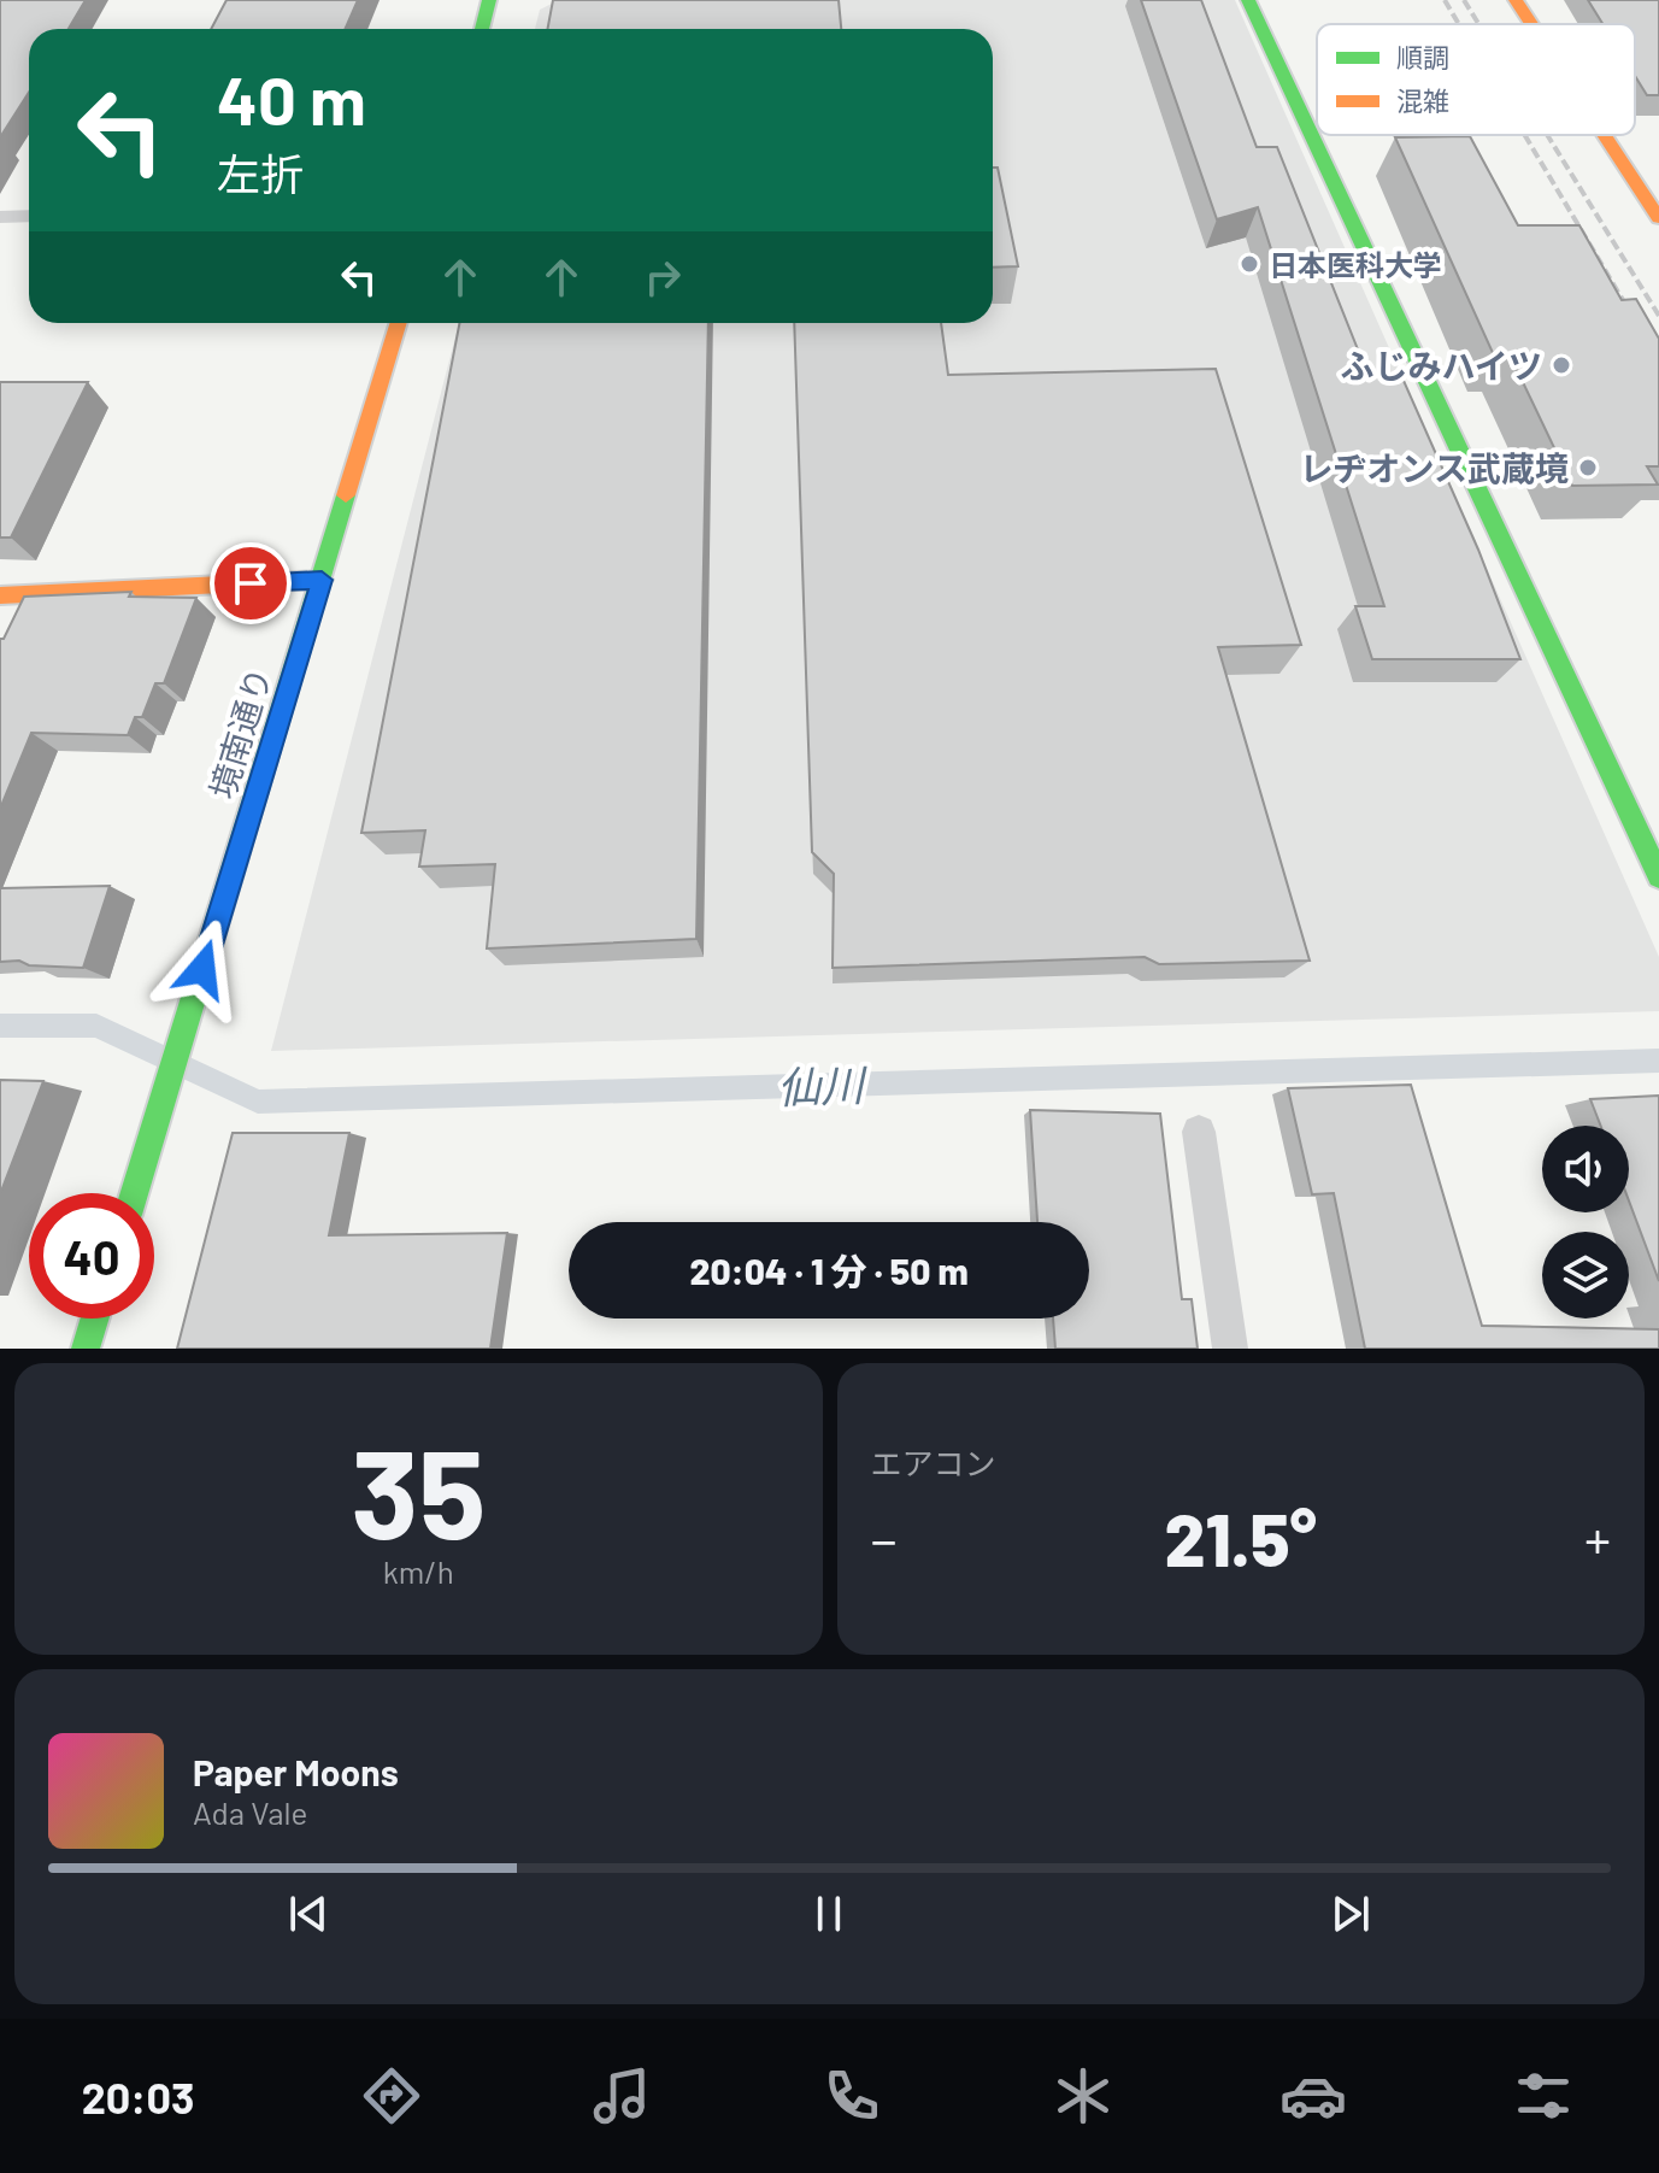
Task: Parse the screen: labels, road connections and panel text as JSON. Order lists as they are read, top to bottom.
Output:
{
  "streets": {
    "street": ["境南通り"]
  },
  "water": ["仙川"],
  "places": ["日本医科大学", "ふじみハイツ", "レヂオンス武蔵境"],
  "legend": ["順調", "混雑"],
  "page": {
    "turn": ["40 m", "左折"],
    "limit": "40",
    "trip": "20:04 · 1 分 · 50 m",
    "tile": [
      ["35", "km/h"],
      "エアコン"
    ],
    "heat": ["−", "21.5°", "+"],
    "song": ["Paper Moons", "Ada Vale"],
    "tabs": "20:03"
  }
}
